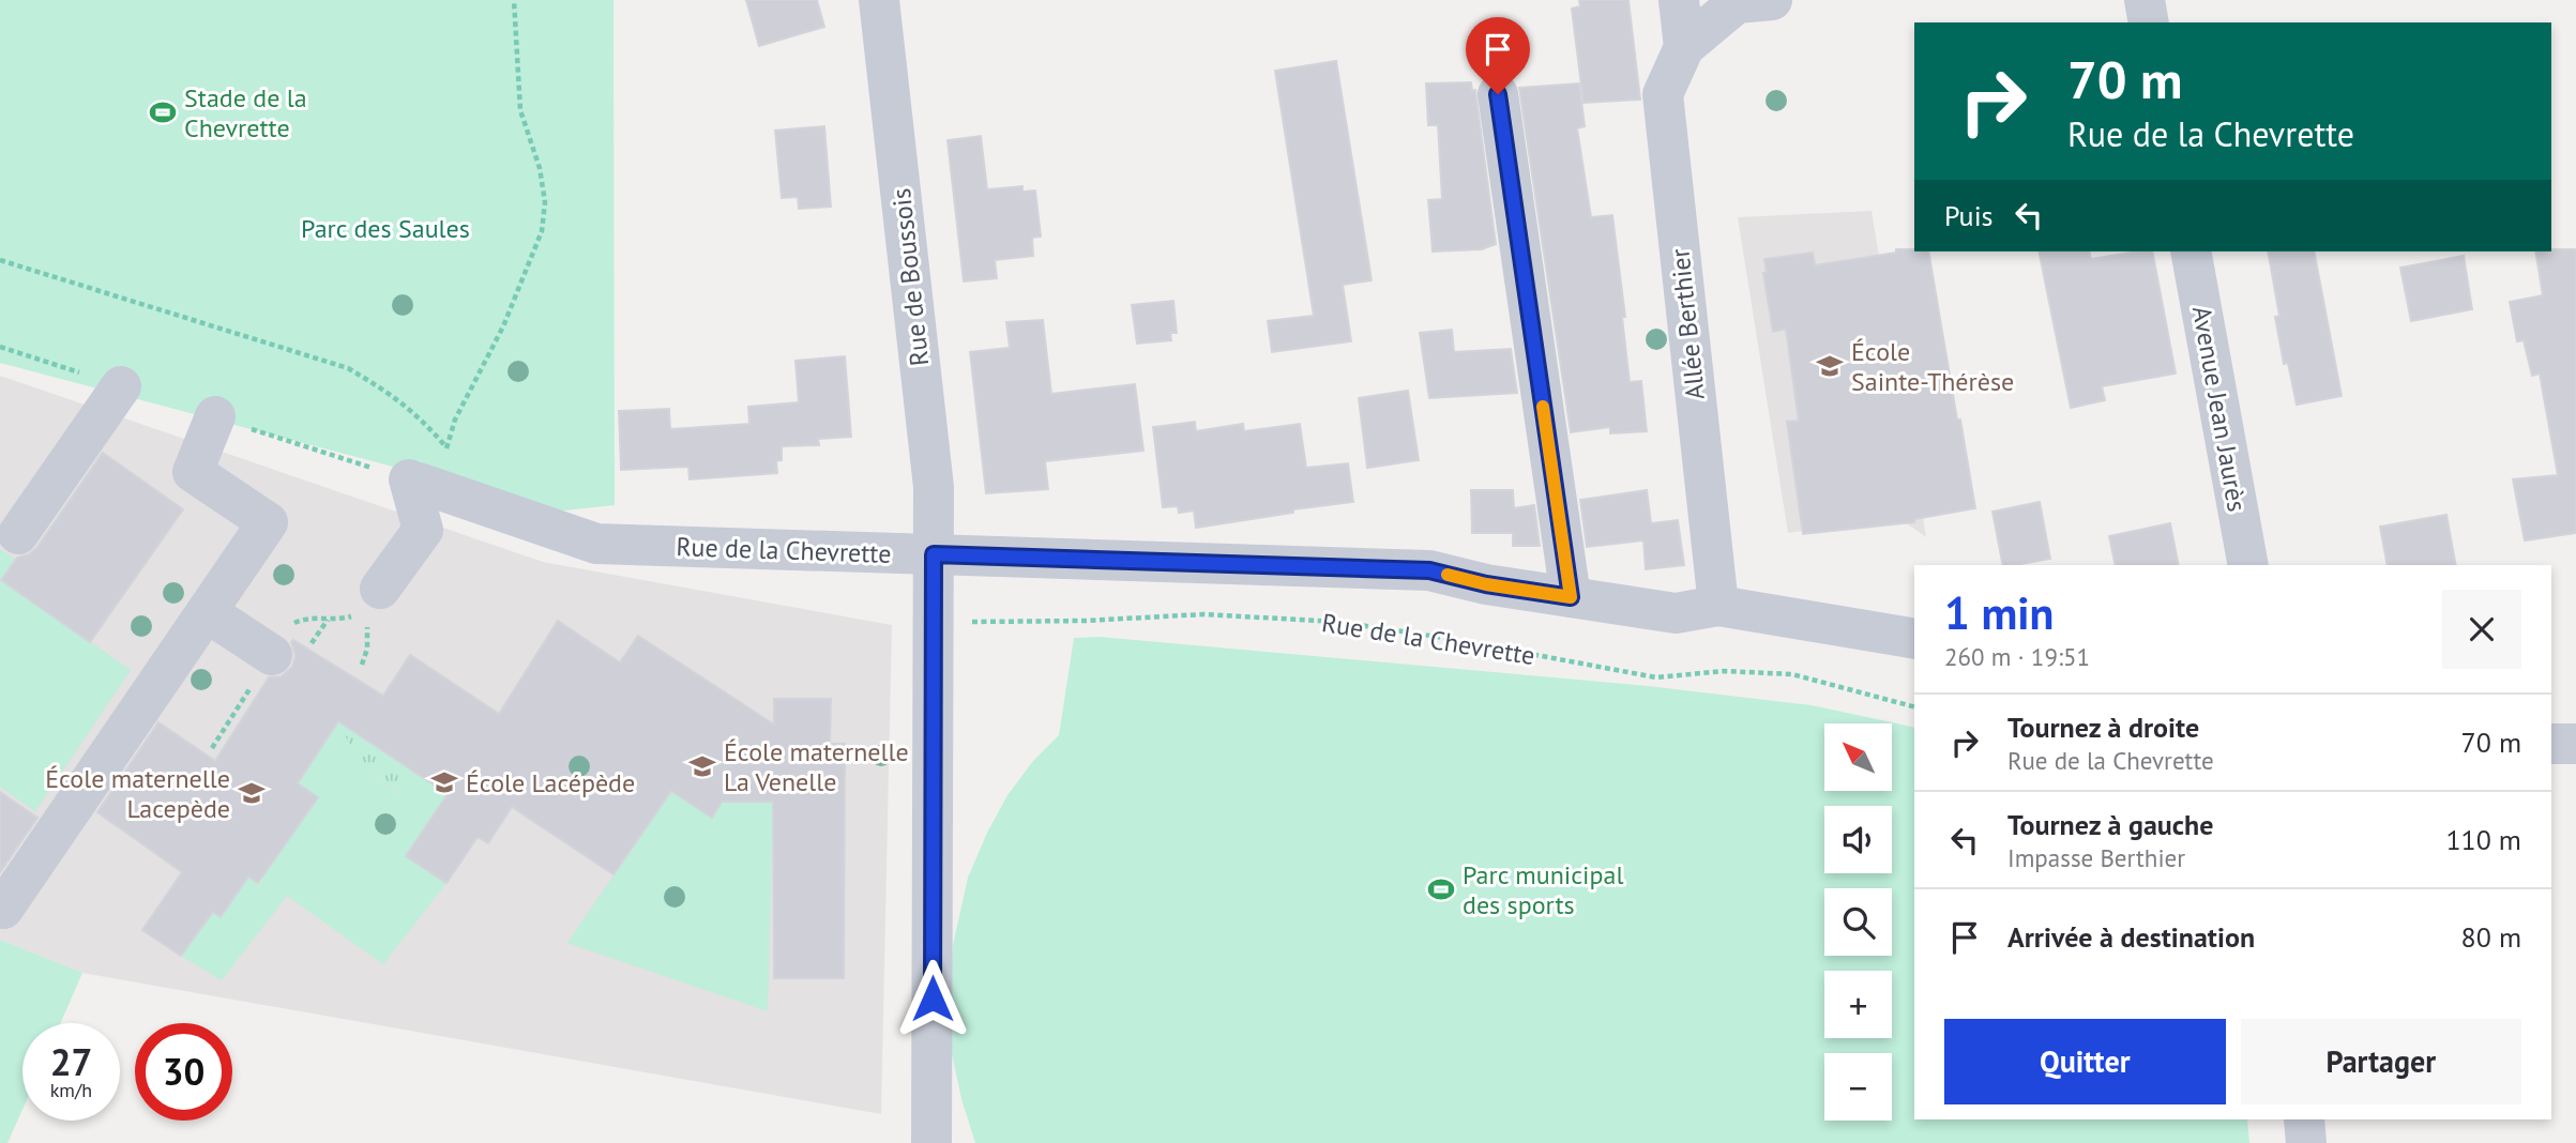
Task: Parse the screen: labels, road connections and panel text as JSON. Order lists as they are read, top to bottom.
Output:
{
  "streets": {
    "street": [
      "Rue de Boussois",
      "Allée Berthier",
      "Avenue Jean Jaurès",
      "Rue de la Chevrette"
    ]
  },
  "crossings": [
    ["Rue de Boussois", "Rue de la Chevrette"],
    ["Allée Berthier", "Rue de la Chevrette"]
  ],
  "parks": ["Parc des Saules"],
  "places": {
    "sports": ["Stade de la Chevrette", "Parc municipal des sports"],
    "school or university": [
      "École Sainte-Thérèse",
      "École maternelle La Venelle",
      "École Lacépède",
      "École maternelle Lacepède"
    ]
  },
  "north": "top left",
  "page": {
    "turn": ["70 m", "Rue de la Chevrette"],
    "then": "Puis",
    "heading": ["1 min", "260 m · 19:51"],
    "list": [
      {
        "name": "Tournez à droite",
        "note": "Rue de la Chevrette",
        "value": "70 m"
      },
      {
        "name": "Tournez à gauche",
        "note": "Impasse Berthier",
        "value": "110 m"
      },
      {
        "name": "Arrivée à destination",
        "value": "80 m"
      }
    ],
    "map_buttons": ["+", "−"],
    "buttons": ["Quitter", "Partager"],
    "speed": "27 km/h",
    "limit": "30"
  }
}
